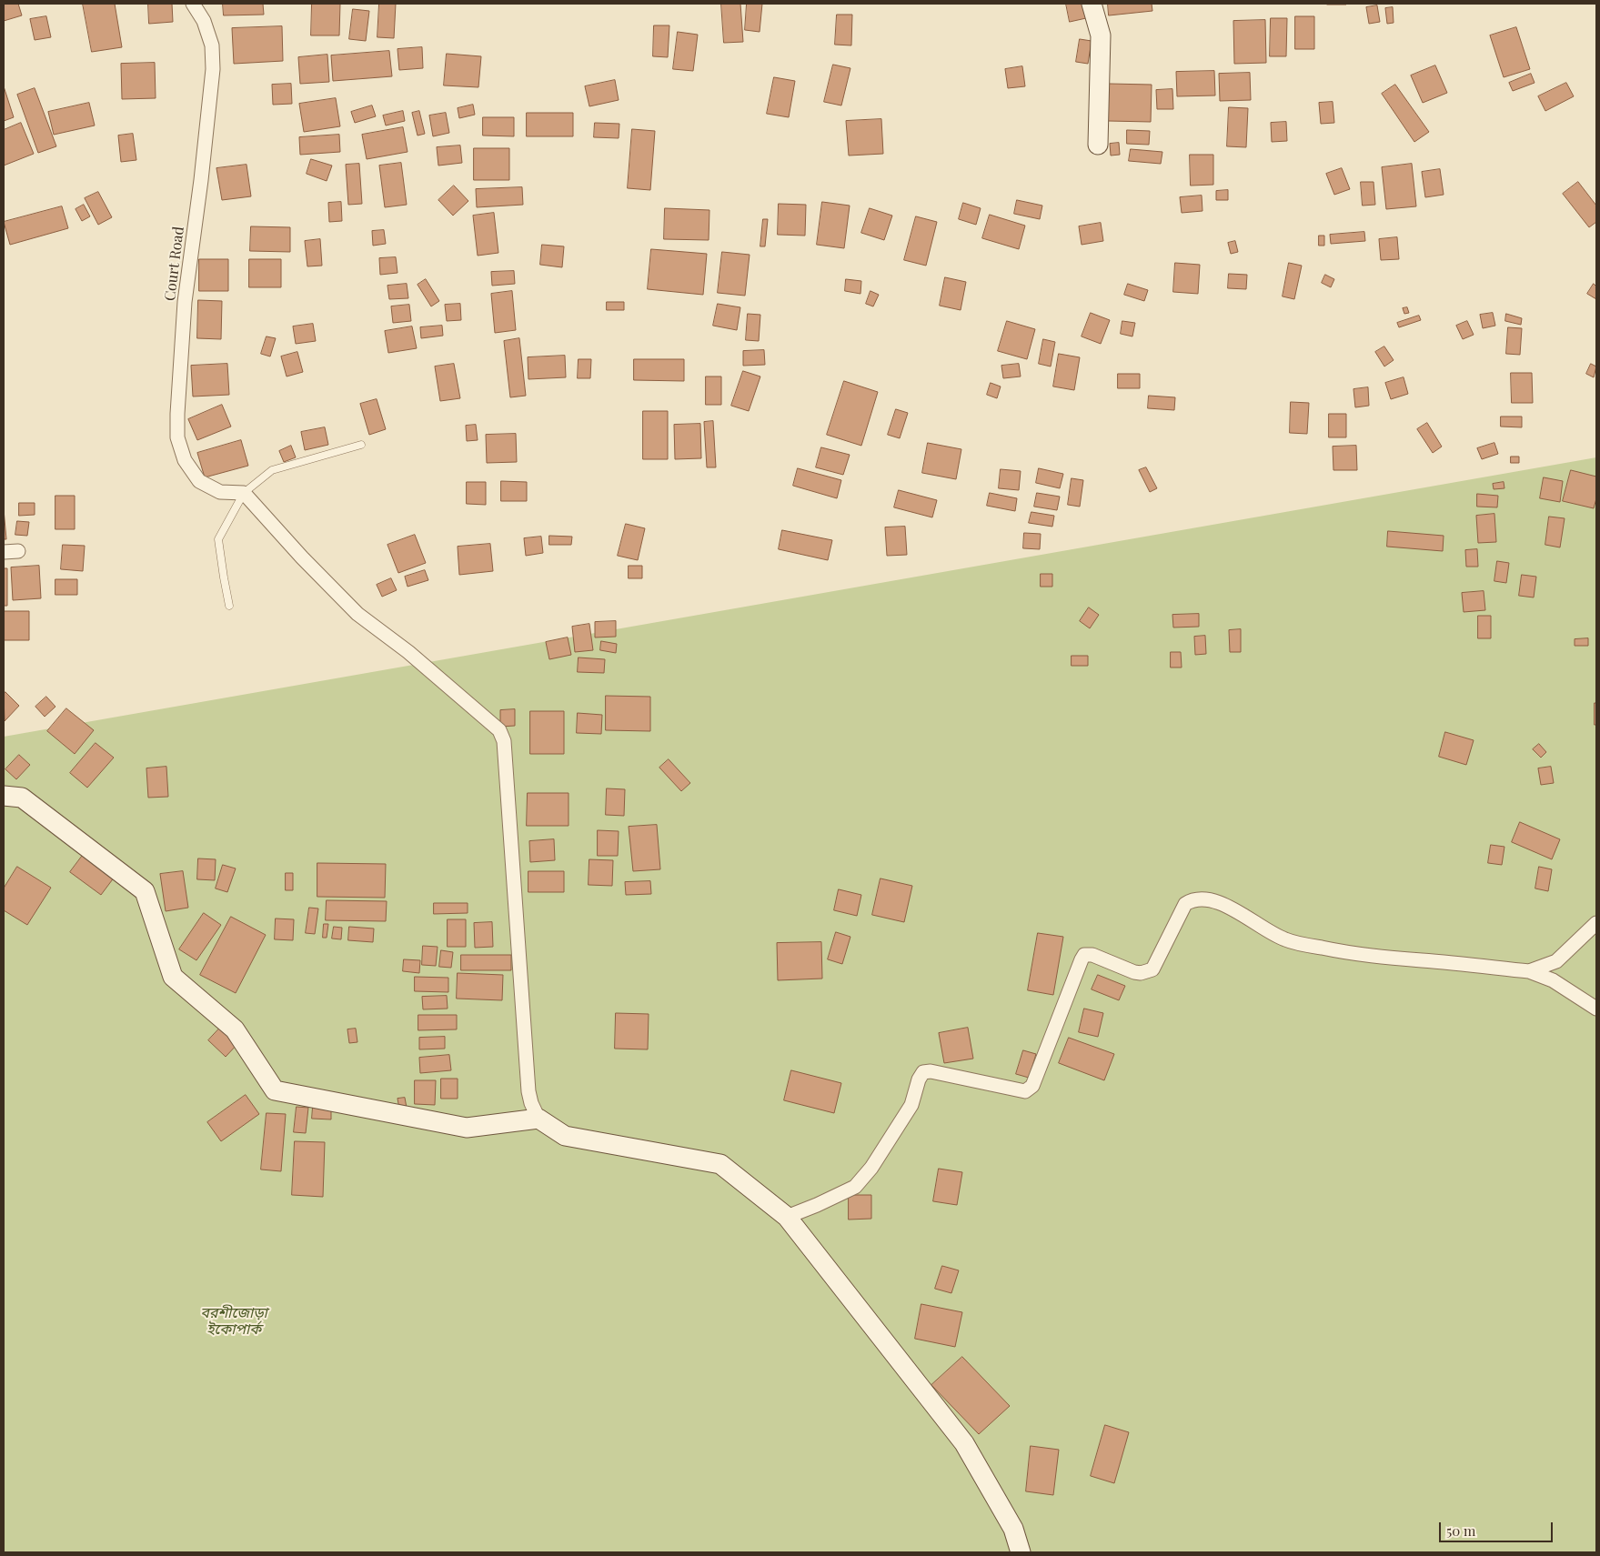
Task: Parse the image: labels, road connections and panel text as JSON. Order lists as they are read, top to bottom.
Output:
{
  "streets": {
    "street": ["Court Road"]
  },
  "parks": ["বরশীজোড়া ইকোপার্ক"],
  "scale_bar": "50 m"
}
